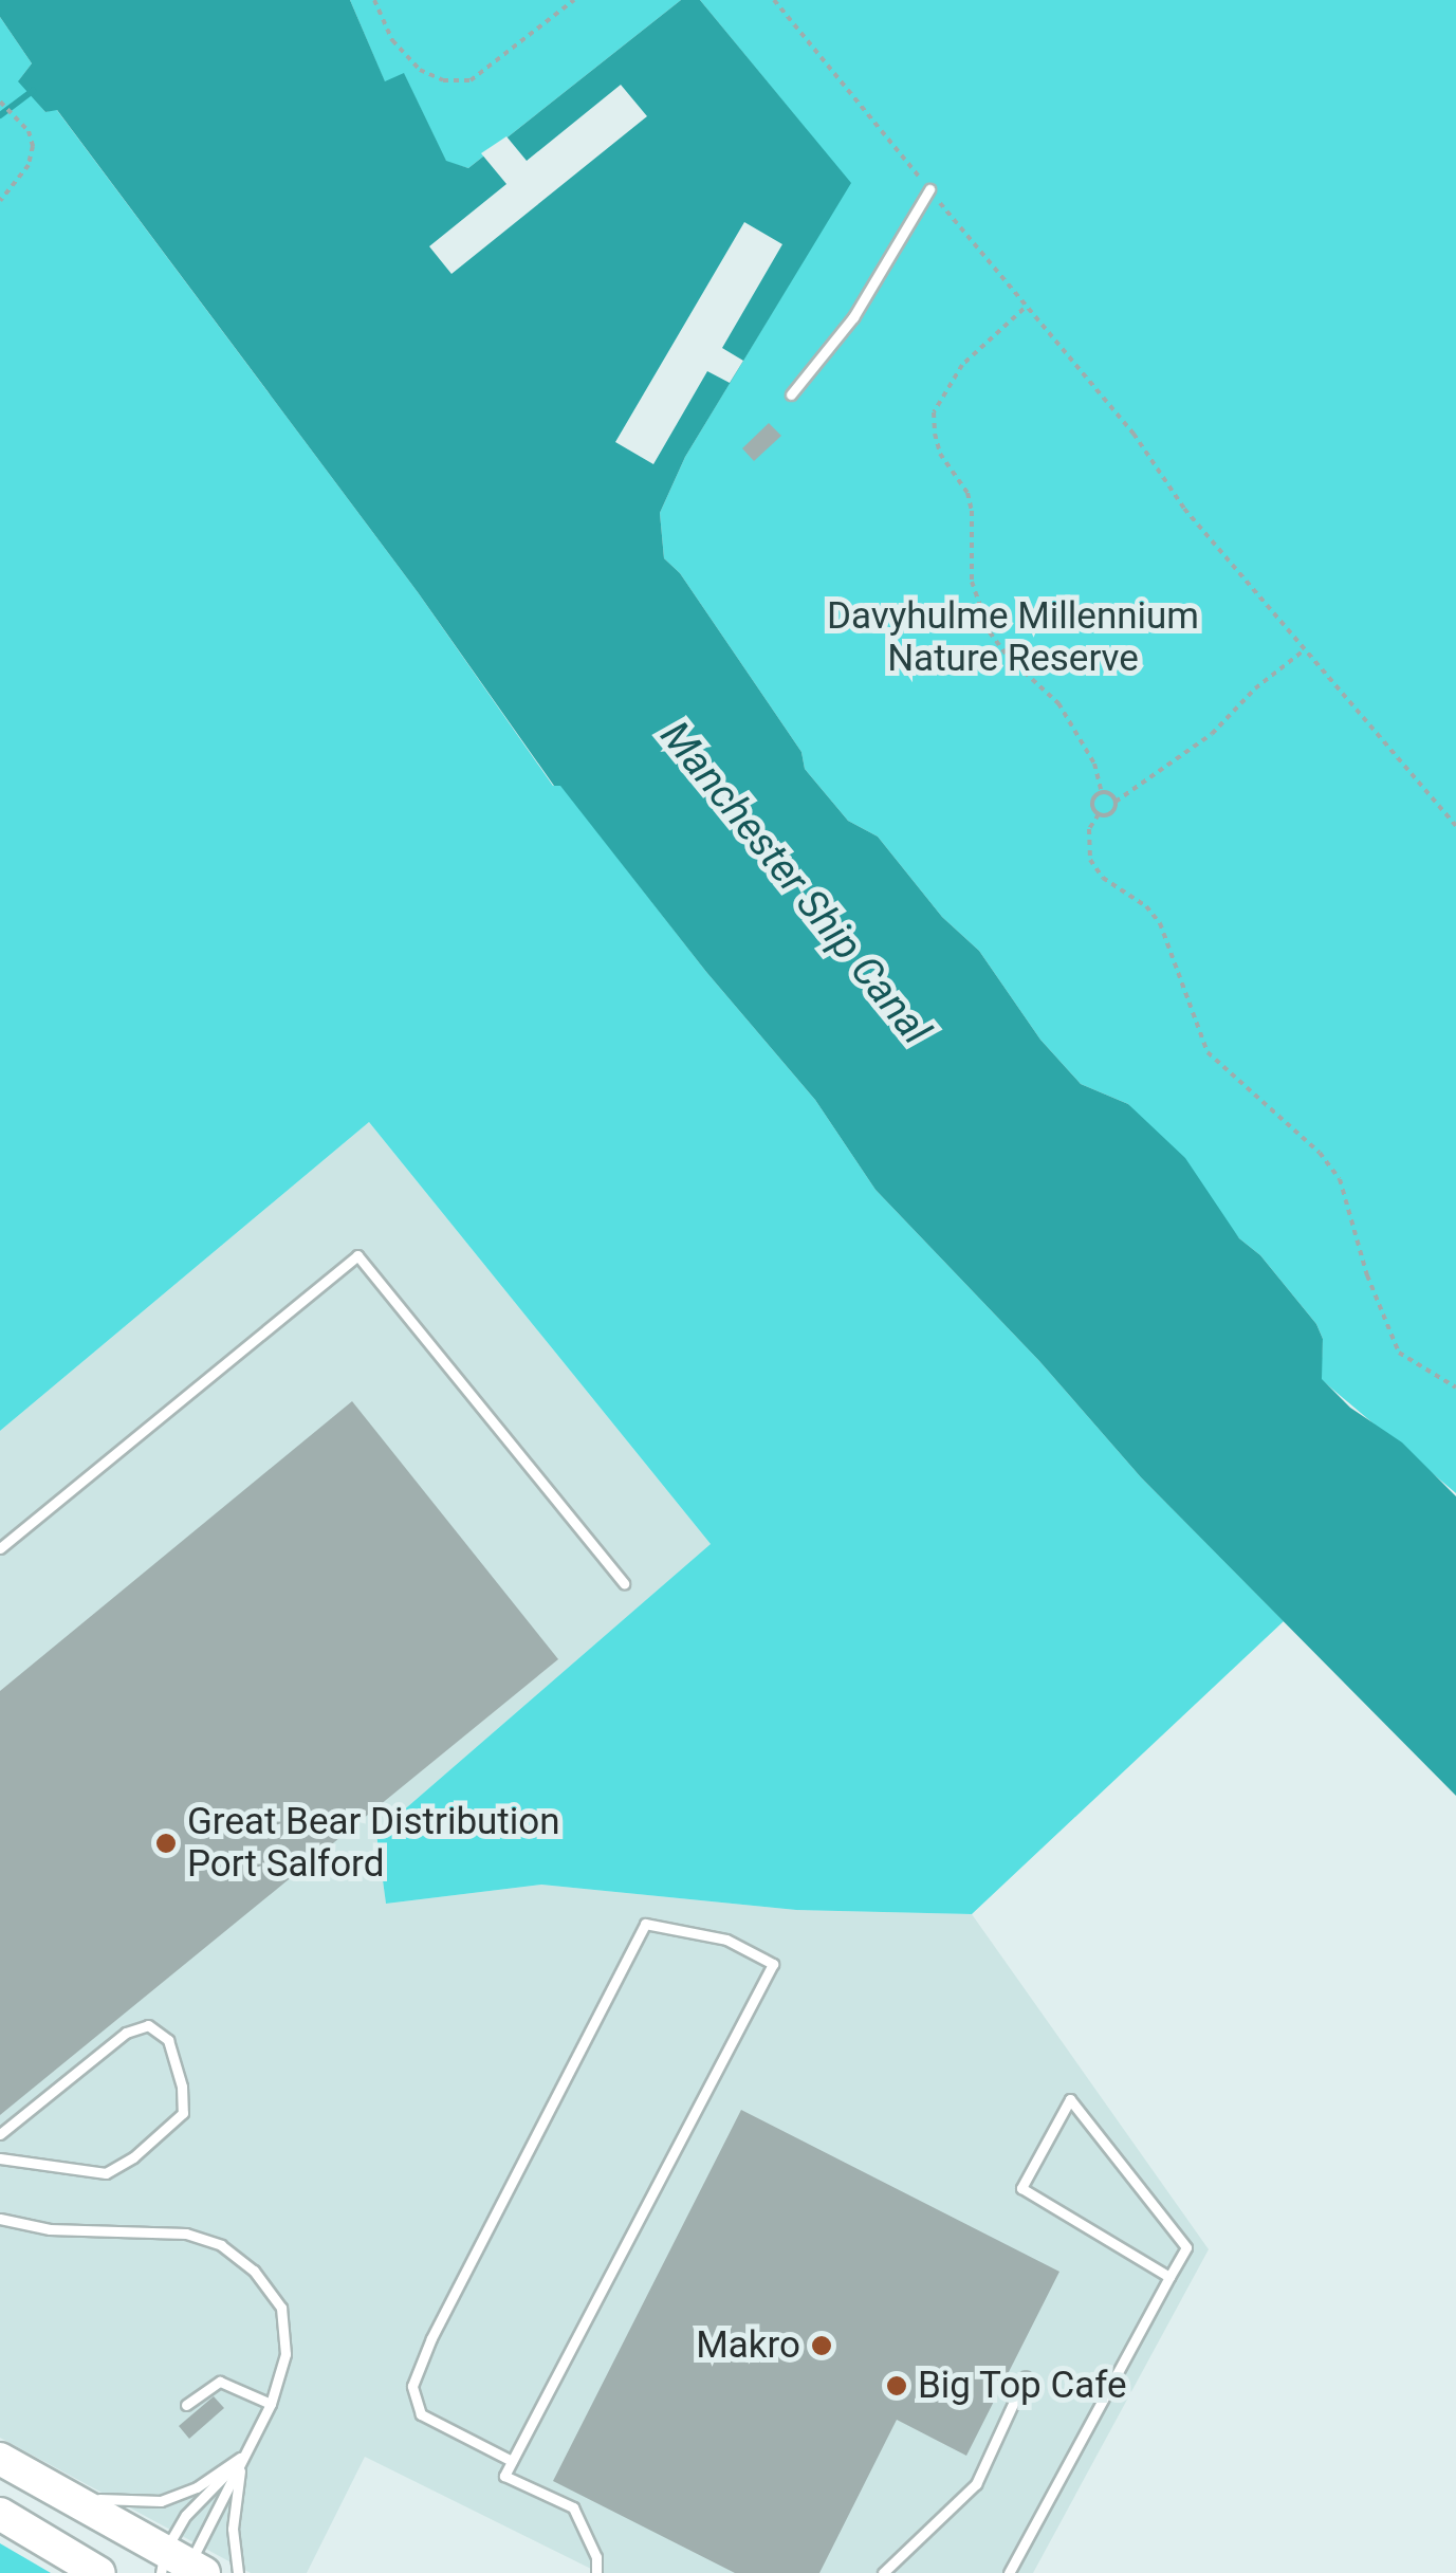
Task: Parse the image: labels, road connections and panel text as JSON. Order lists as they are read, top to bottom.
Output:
{
  "water": ["Manchester Ship Canal"],
  "parks": ["Davyhulme Millennium Nature Reserve"],
  "places": ["Great Bear Distribution Port Salford", "Makro", "Big Top Cafe"]
}
